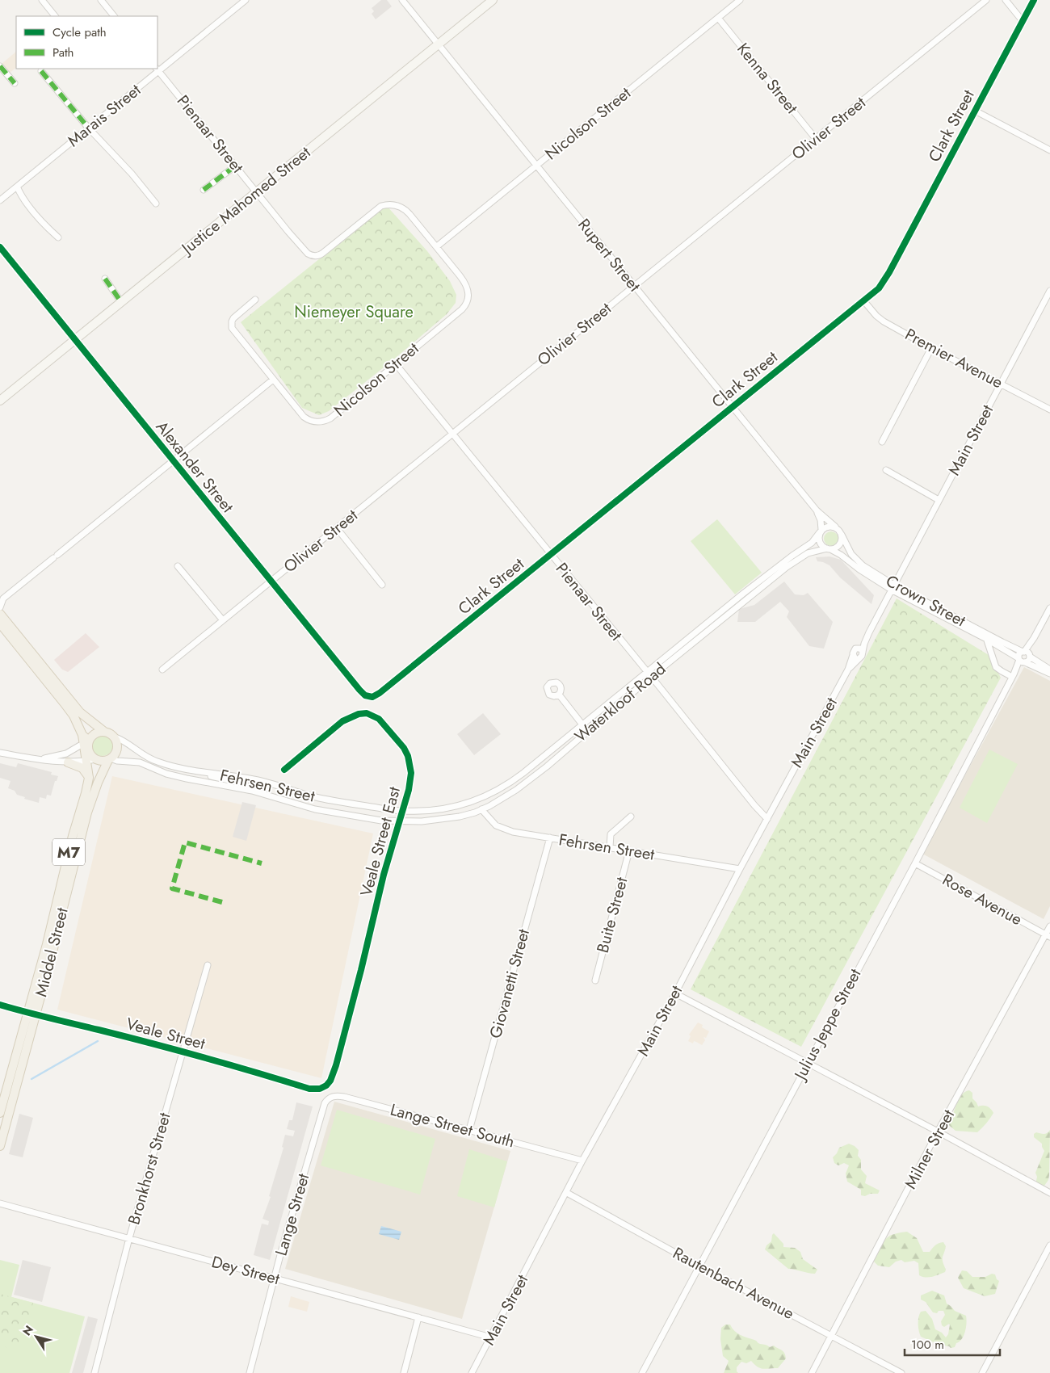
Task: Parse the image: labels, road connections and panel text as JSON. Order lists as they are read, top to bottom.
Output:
{
  "streets": {
    "main road": ["Justice Mahomed Street", "M7", "Middel Street"],
    "street": [
      "Kenna Street",
      "Marais Street",
      "Nicolson Street",
      "Clark Street",
      "Olivier Street",
      "Pienaar Street",
      "Rupert Street",
      "Premier Avenue",
      "Main Street",
      "Alexander Street",
      "Crown Street",
      "Waterkloof Road",
      "Fehrsen Street",
      "Veale Street East",
      "Rose Avenue",
      "Buite Street",
      "Giovanetti Street",
      "Julius Jeppe Street",
      "Veale Street",
      "Lange Street South",
      "Milner Street",
      "Bronkhorst Street",
      "Lange Street",
      "Dey Street",
      "Rautenbach Avenue"
    ]
  },
  "crossings": [
    ["Kenna Street", "Nicolson Street"],
    ["Kenna Street", "Olivier Street"],
    ["Marais Street", "Pienaar Street"],
    ["Nicolson Street", "Pienaar Street"],
    ["Nicolson Street", "Rupert Street"],
    ["Clark Street", "Pienaar Street"],
    ["Clark Street", "Rupert Street"],
    ["Clark Street", "Premier Avenue"],
    ["Clark Street", "Alexander Street"],
    ["Olivier Street", "Pienaar Street"],
    ["Olivier Street", "Rupert Street"],
    ["Olivier Street", "Alexander Street"],
    ["Pienaar Street", "Justice Mahomed Street"],
    ["Pienaar Street", "Main Street"],
    ["Pienaar Street", "Waterkloof Road"],
    ["Justice Mahomed Street", "Rupert Street"],
    ["Justice Mahomed Street", "Alexander Street"],
    ["Rupert Street", "Crown Street"],
    ["Rupert Street", "Waterkloof Road"],
    ["Premier Avenue", "Main Street"],
    ["Main Street", "Crown Street"],
    ["Main Street", "Fehrsen Street"],
    ["Main Street", "Lange Street South"],
    ["Main Street", "Dey Street"],
    ["Main Street", "Rautenbach Avenue"],
    ["Crown Street", "Waterkloof Road"],
    ["Crown Street", "Julius Jeppe Street"],
    ["Waterkloof Road", "Fehrsen Street"],
    ["Waterkloof Road", "Veale Street East"],
    ["Fehrsen Street", "Veale Street East"],
    ["Fehrsen Street", "M7"],
    ["Fehrsen Street", "Buite Street"],
    ["Fehrsen Street", "Middel Street"],
    ["Fehrsen Street", "Giovanetti Street"],
    ["Veale Street East", "Veale Street"],
    ["M7", "Middel Street"],
    ["Rose Avenue", "Julius Jeppe Street"],
    ["Rose Avenue", "Milner Street"],
    ["Middel Street", "Veale Street"],
    ["Giovanetti Street", "Lange Street South"],
    ["Julius Jeppe Street", "Rautenbach Avenue"],
    ["Veale Street", "Bronkhorst Street"],
    ["Lange Street South", "Lange Street"],
    ["Milner Street", "Rautenbach Avenue"],
    ["Bronkhorst Street", "Dey Street"],
    ["Lange Street", "Dey Street"]
  ],
  "parks": ["Niemeyer Square"],
  "legend": ["Cycle path", "Path"],
  "scale_bar": "100 m",
  "north": "top left"
}
